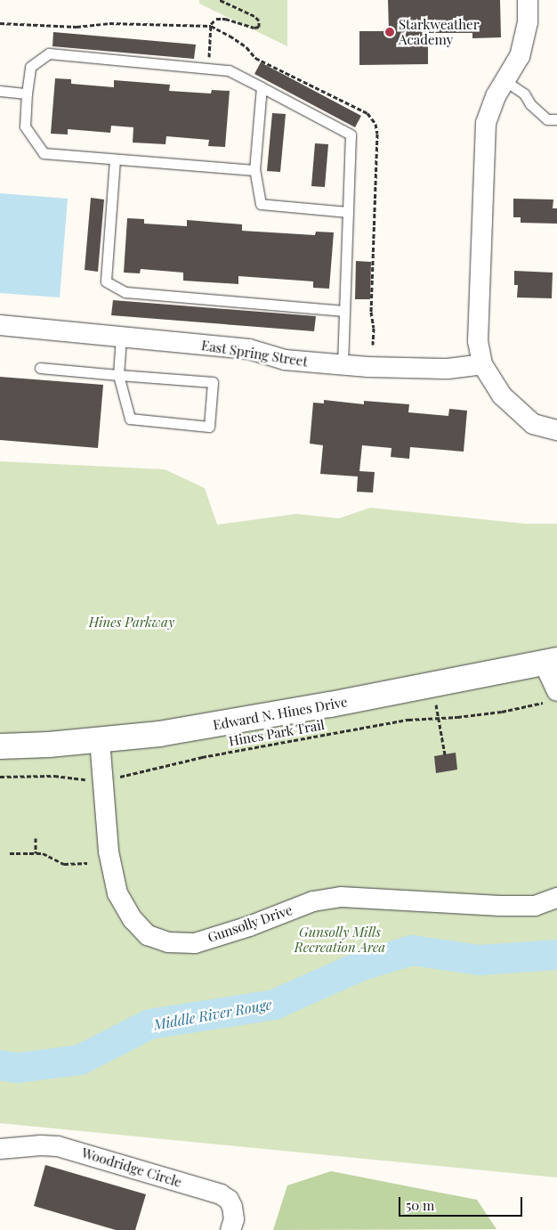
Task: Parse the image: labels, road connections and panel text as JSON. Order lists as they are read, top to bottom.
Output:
{
  "streets": {
    "street": [
      "East Spring Street",
      "Edward N. Hines Drive",
      "Gunsolly Drive",
      "Woodridge Circle"
    ],
    "path": ["Hines Park Trail"]
  },
  "crossings": [
    ["Edward N. Hines Drive", "Gunsolly Drive"],
    ["Hines Park Trail", "Gunsolly Drive"]
  ],
  "water": ["Middle River Rouge"],
  "parks": ["Hines Parkway", "Gunsolly Mills Recreation Area"],
  "places": ["Starkweather Academy"],
  "scale_bar": "50 m"
}
